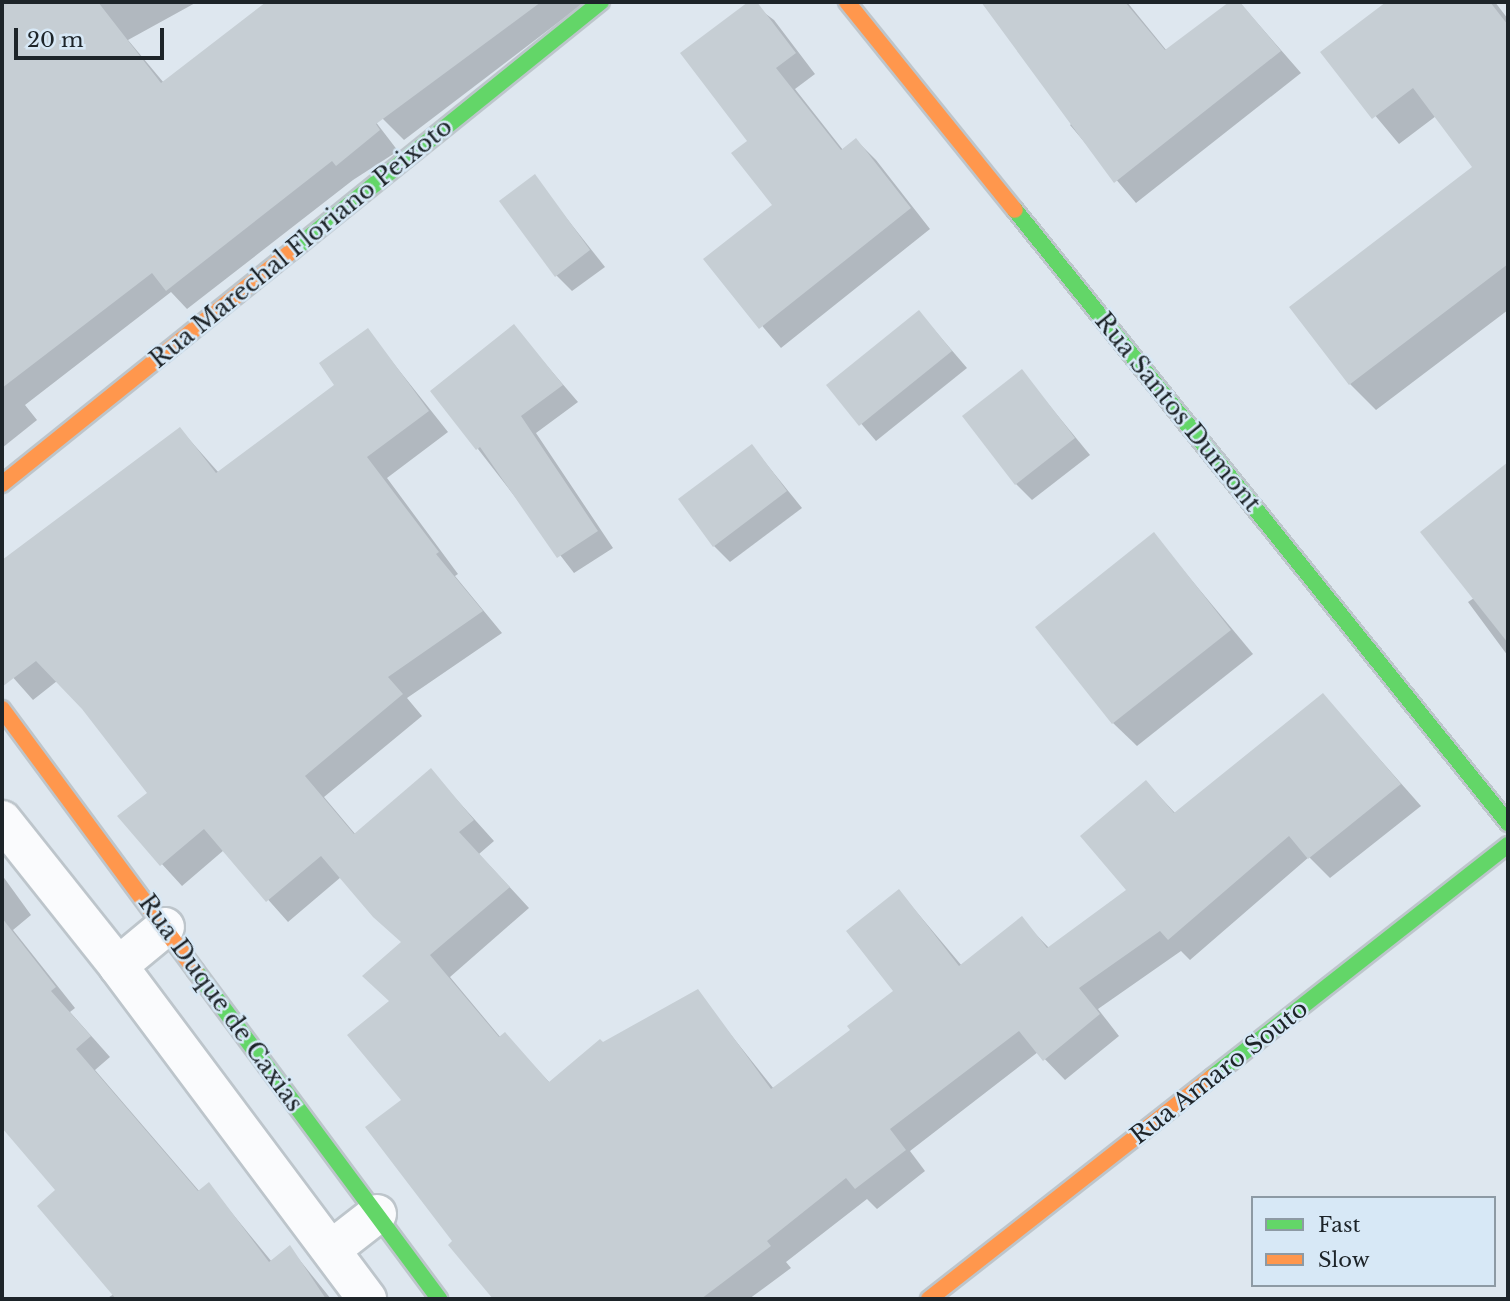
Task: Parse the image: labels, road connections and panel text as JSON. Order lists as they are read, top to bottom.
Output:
{
  "streets": {
    "street": [
      "Rua Marechal Floriano Peixoto",
      "Rua Santos Dumont",
      "Rua Duque de Caxias",
      "Rua Amaro Souto"
    ]
  },
  "legend": ["Fast", "Slow"],
  "scale_bar": "20 m"
}
